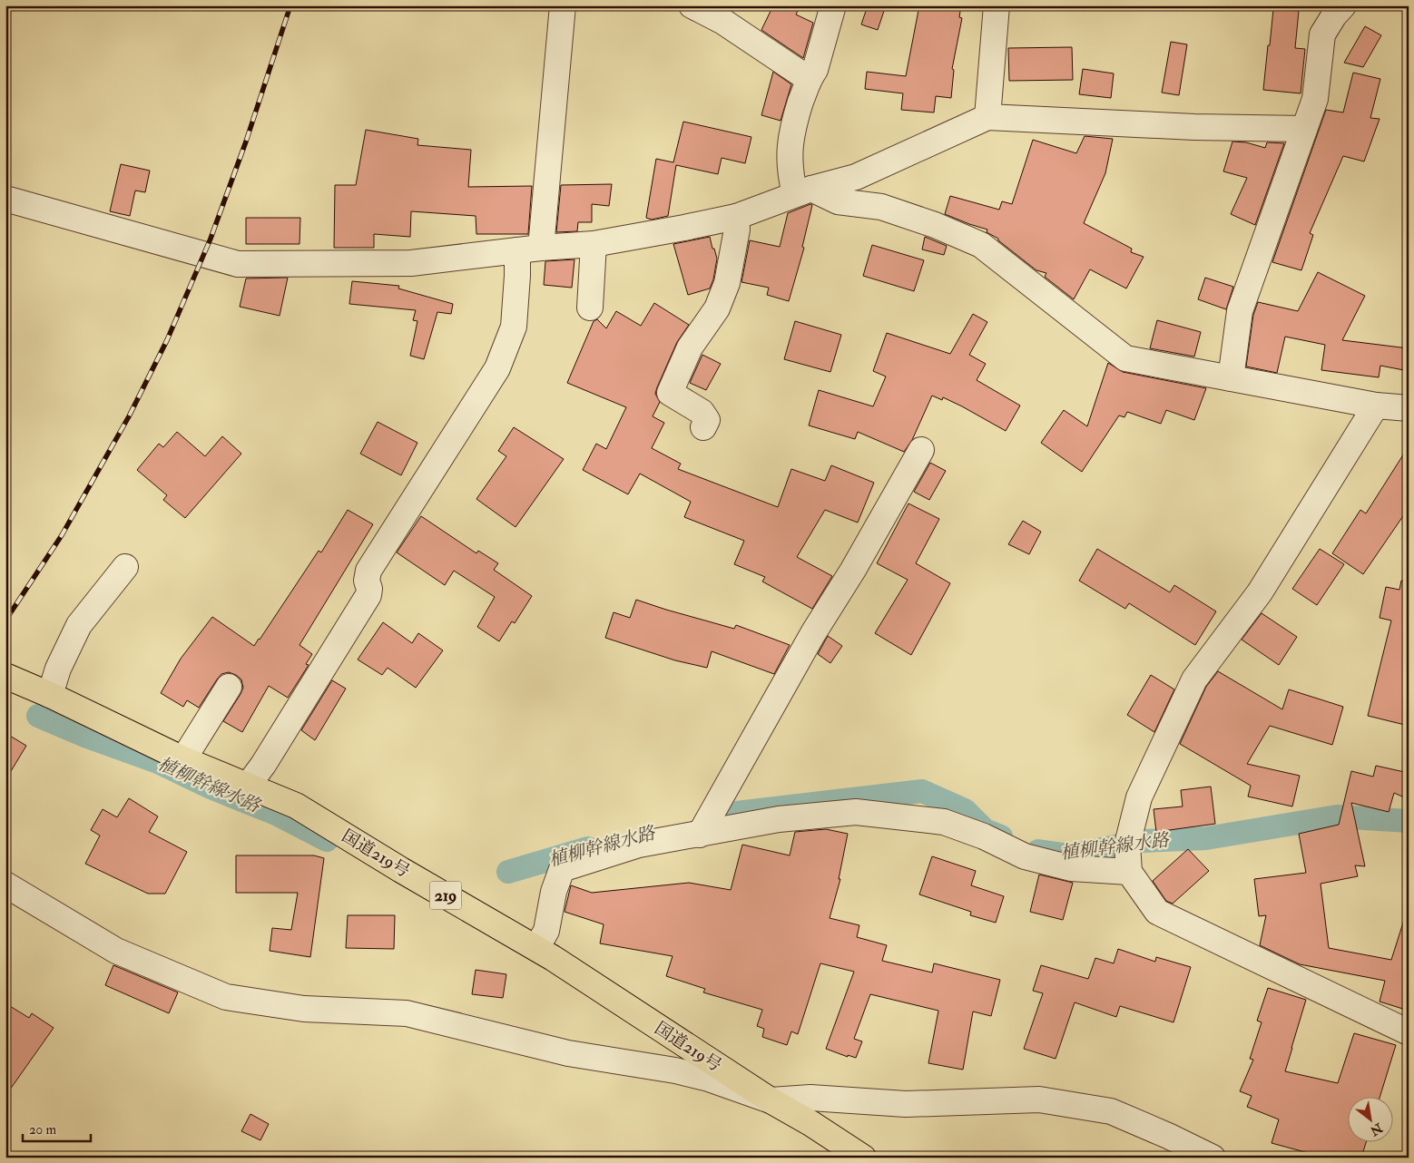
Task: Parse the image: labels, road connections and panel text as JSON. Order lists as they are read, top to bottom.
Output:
{
  "streets": {
    "highway": ["国道219号", "219"]
  },
  "water": ["植柳幹線水路"],
  "scale_bar": "20 m",
  "north": "bottom right"
}
